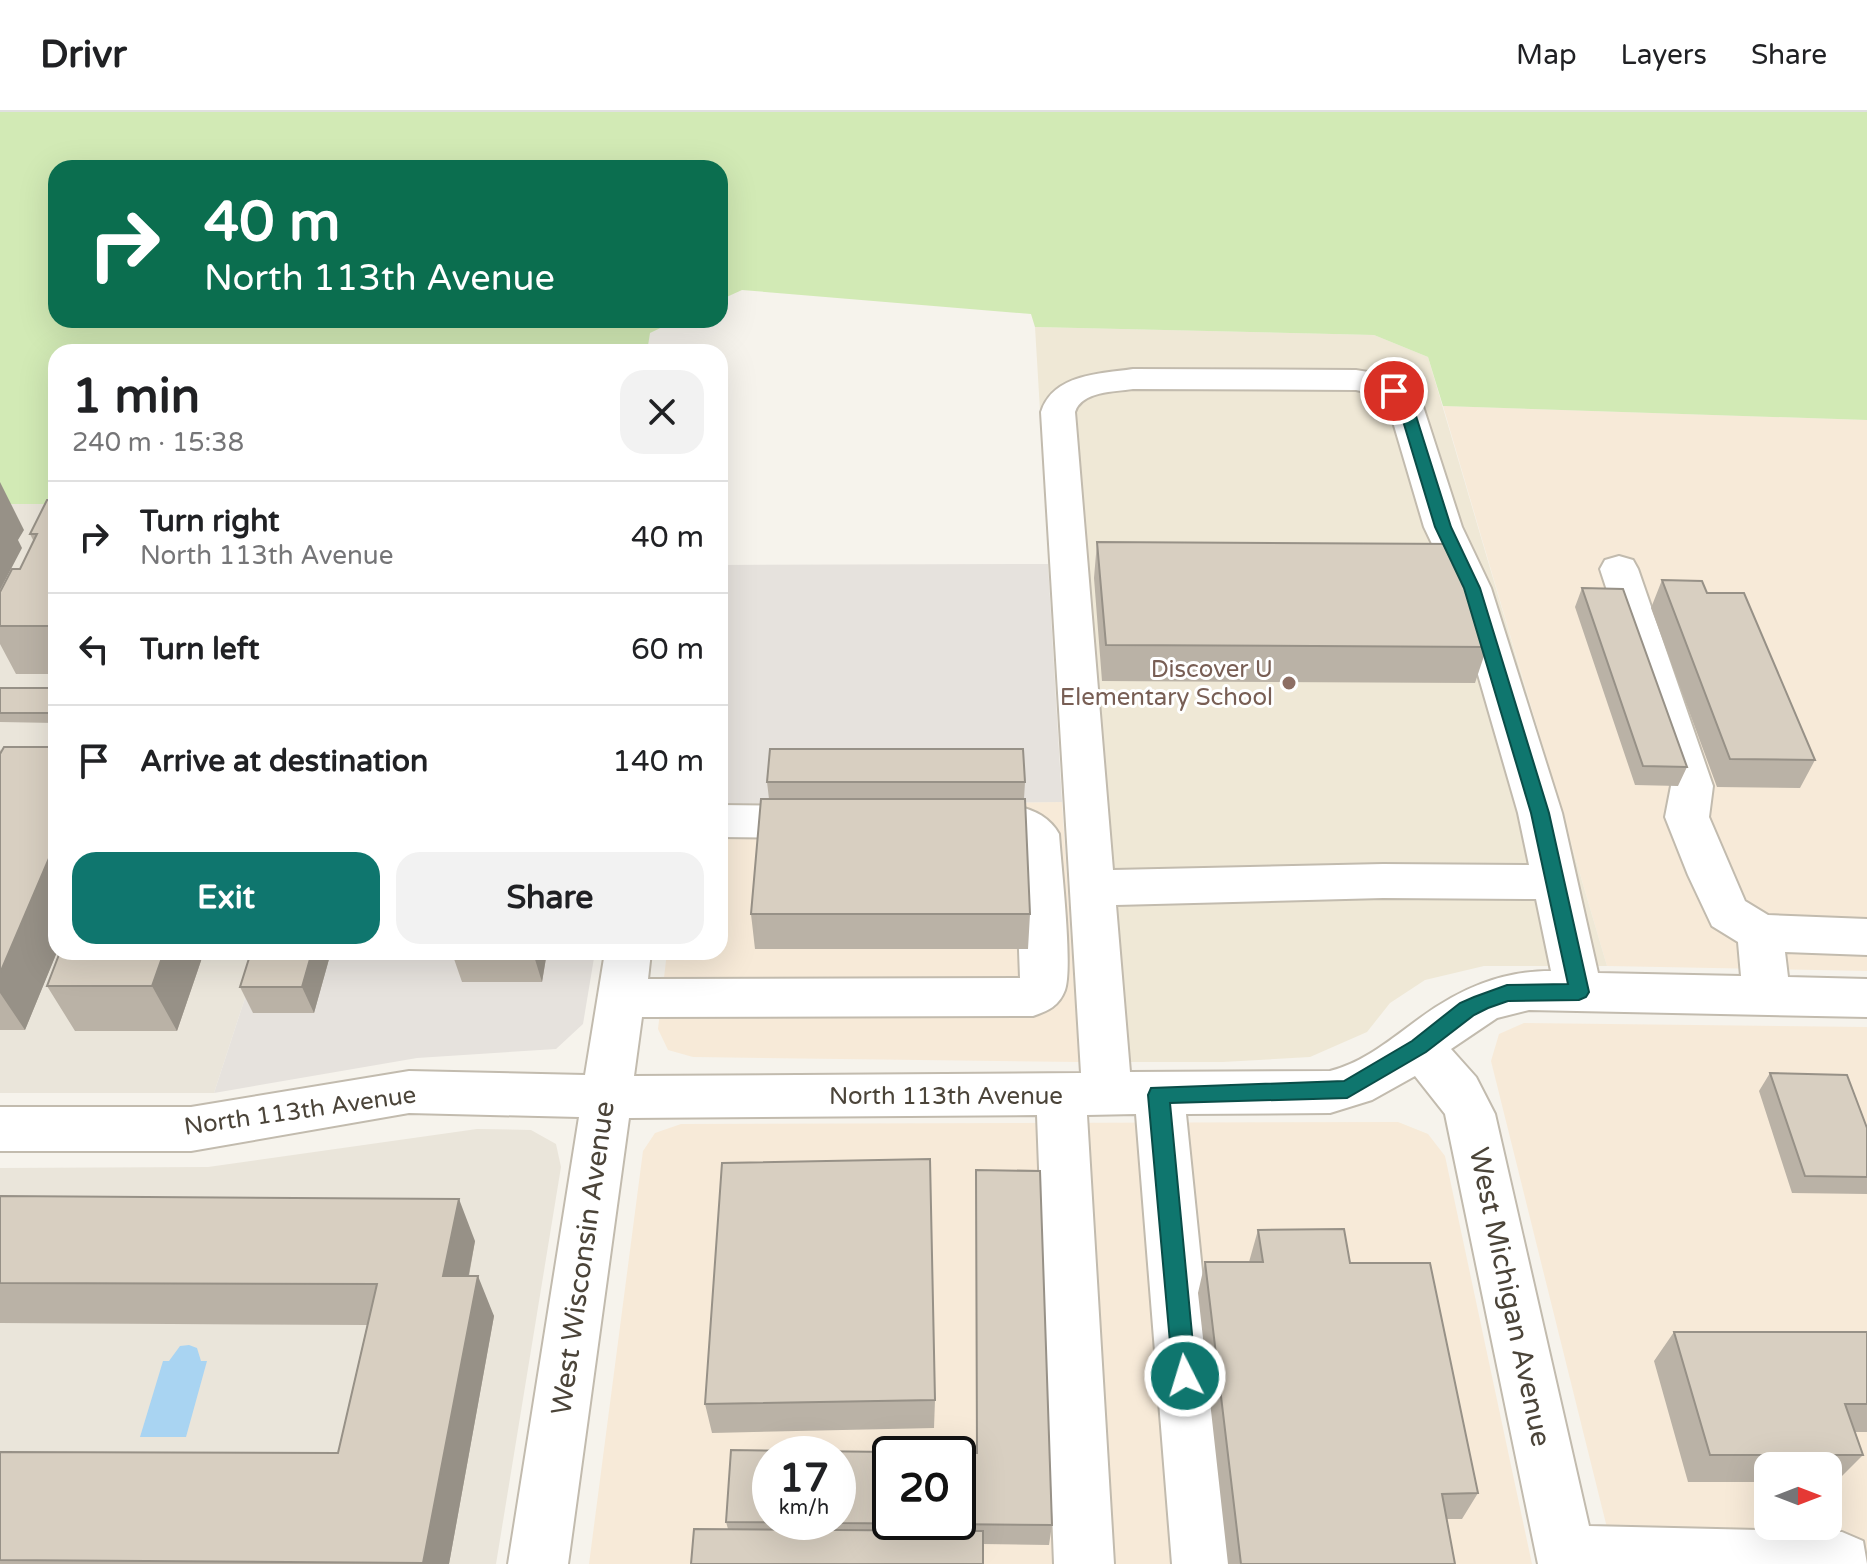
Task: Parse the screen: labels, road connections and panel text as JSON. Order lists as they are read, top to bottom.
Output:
{
  "streets": {
    "street": ["North 113th Avenue", "West Wisconsin Avenue", "West Michigan Avenue"]
  },
  "crossings": [
    ["North 113th Avenue", "West Wisconsin Avenue"],
    ["North 113th Avenue", "West Michigan Avenue"]
  ],
  "places": ["Discover U Elementary School"],
  "north": "right",
  "page": {
    "header": "Drivr",
    "nav": ["Map", "Layers", "Share"],
    "turn": ["40 m", "North 113th Avenue"],
    "heading": ["1 min", "240 m · 15:38"],
    "list": [
      {
        "name": "Turn right",
        "note": "North 113th Avenue",
        "value": "40 m"
      },
      {
        "name": "Turn left",
        "value": "60 m"
      },
      {
        "name": "Arrive at destination",
        "value": "140 m"
      }
    ],
    "buttons": ["Exit", "Share"],
    "speed": "17 km/h",
    "limit": "20"
  }
}
